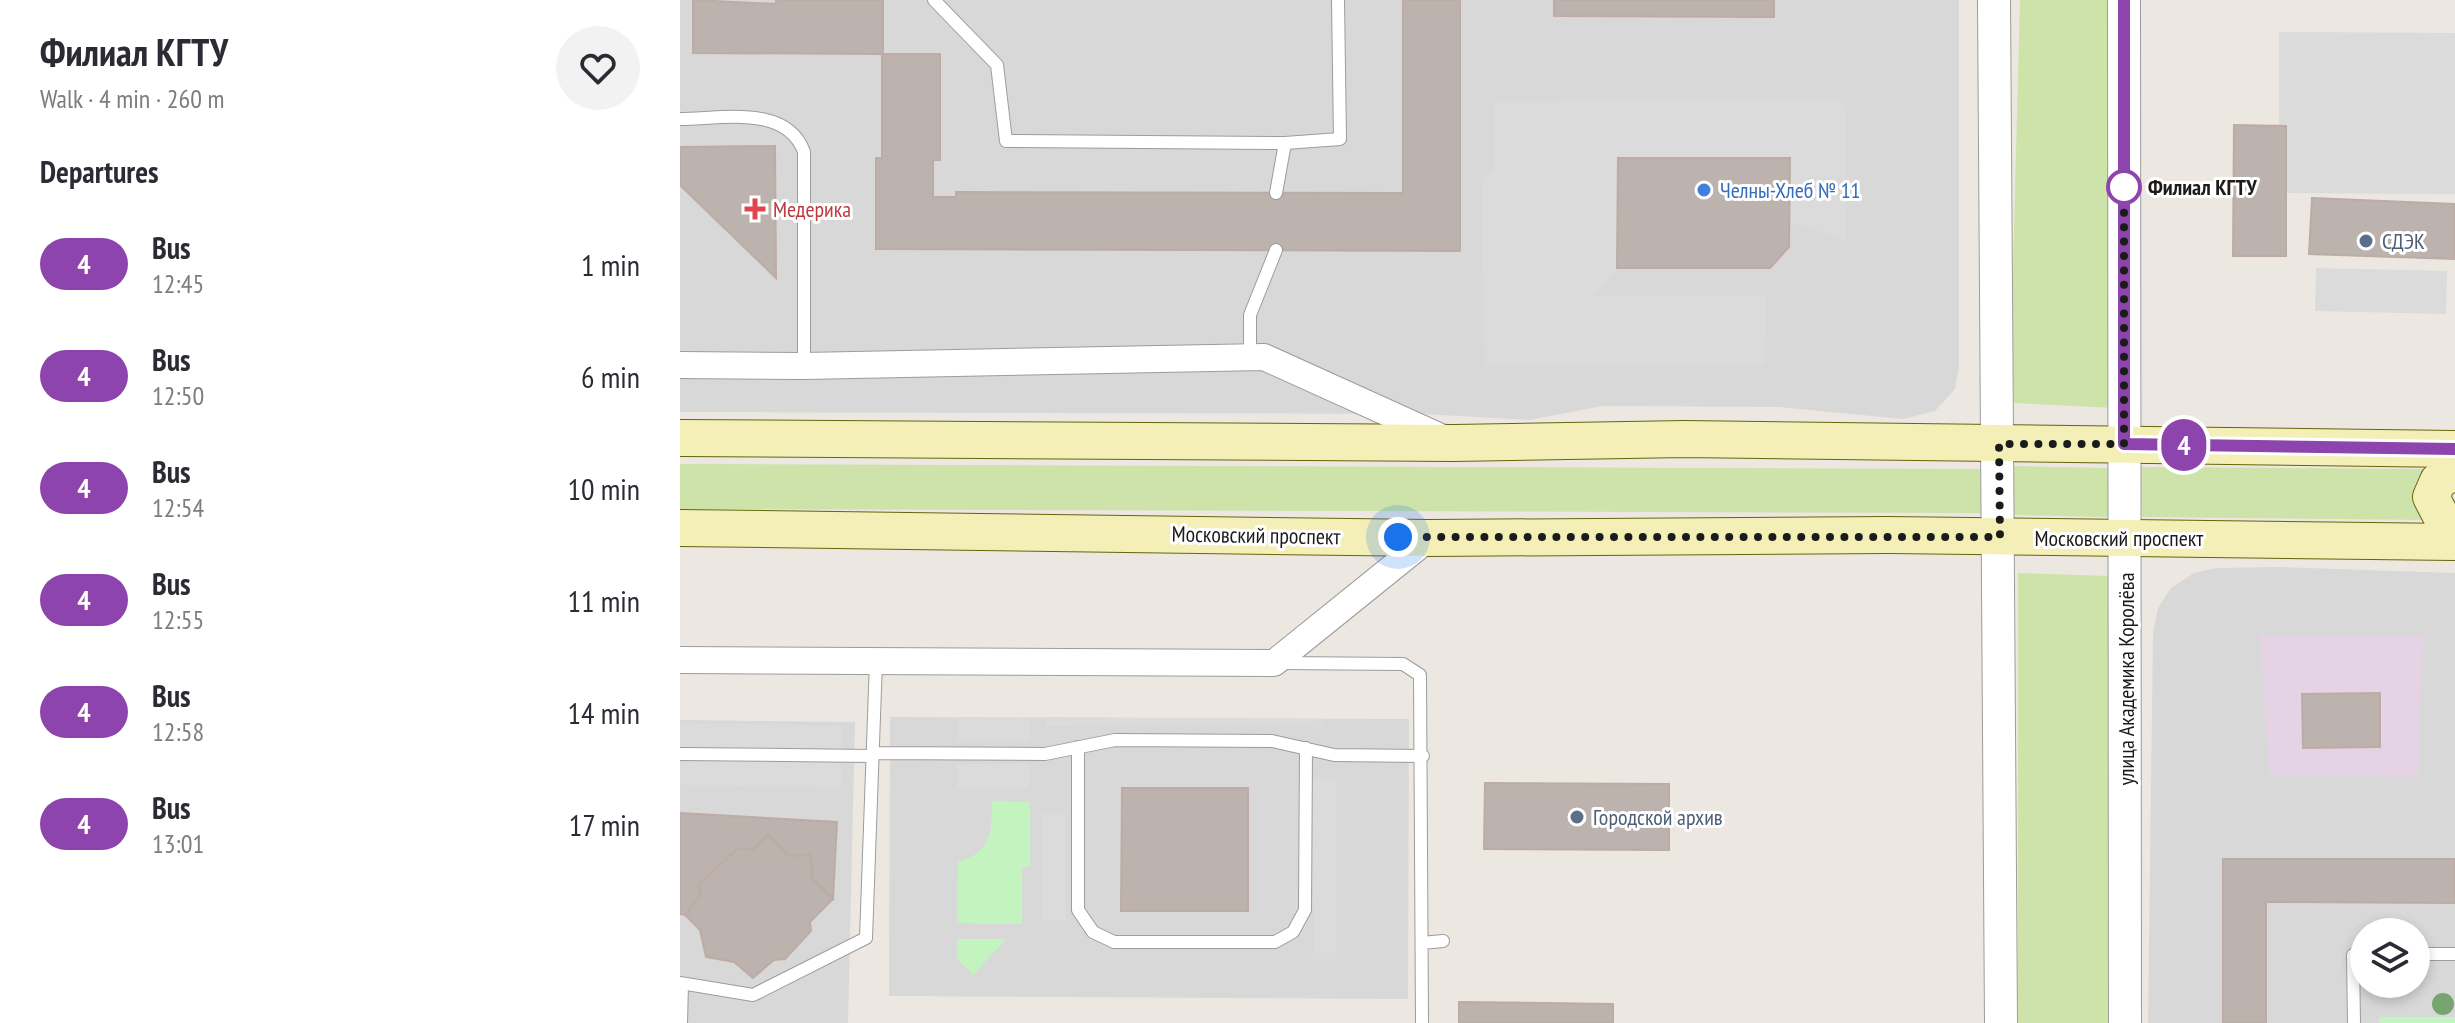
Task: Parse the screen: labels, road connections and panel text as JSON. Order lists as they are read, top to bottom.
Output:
{
  "streets": {
    "main road": ["Московский проспект"],
    "street": ["улица Академика Королёва"]
  },
  "crossings": [
    ["Московский проспект", "улица Академика Королёва"]
  ],
  "places": {
    "other": [
      "Филиал КГТУ",
      "Челны-Хлеб № 11",
      "СДЭК",
      "Городской архив"
    ],
    "health": ["Медерика"]
  },
  "lines": ["bus line 4"],
  "page": {
    "heading": [
      ["Филиал КГТУ", "Walk · 4 min · 260 m"],
      "Departures"
    ],
    "on_map": "4",
    "list": [
      {
        "mark": "4",
        "name": "Bus",
        "note": "12:45",
        "value": "1 min"
      },
      {
        "mark": "4",
        "name": "Bus",
        "note": "12:50",
        "value": "6 min"
      },
      {
        "mark": "4",
        "name": "Bus",
        "note": "12:54",
        "value": "10 min"
      },
      {
        "mark": "4",
        "name": "Bus",
        "note": "12:55",
        "value": "11 min"
      },
      {
        "mark": "4",
        "name": "Bus",
        "note": "12:58",
        "value": "14 min"
      },
      {
        "mark": "4",
        "name": "Bus",
        "note": "13:01",
        "value": "17 min"
      }
    ]
  }
}
